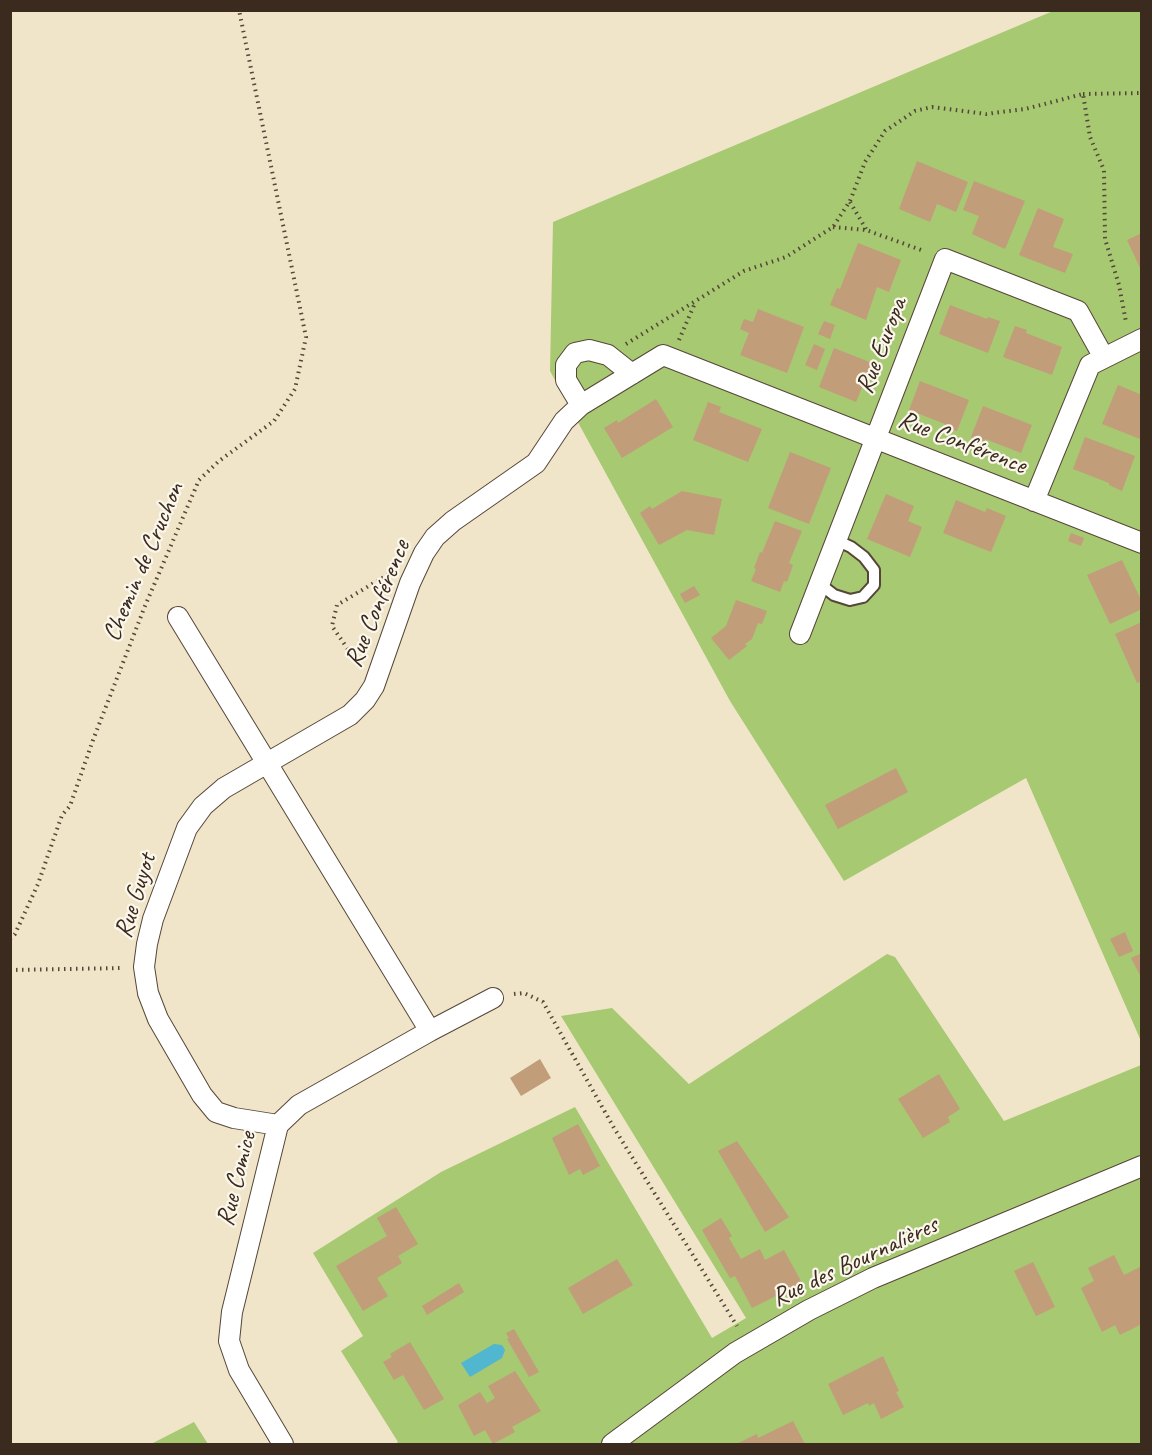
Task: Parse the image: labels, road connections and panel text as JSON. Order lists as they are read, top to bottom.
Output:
{
  "streets": {
    "street": [
      "Rue Europa",
      "Rue Conférence",
      "Rue Guyot",
      "Rue Comice",
      "Rue des Bournalières"
    ],
    "path": ["Chemin de Cruchon"]
  },
  "crossings": [
    ["Rue Europa", "Rue Conférence"],
    ["Rue Conférence", "Rue Guyot"],
    ["Rue Guyot", "Rue Comice"]
  ]
}
